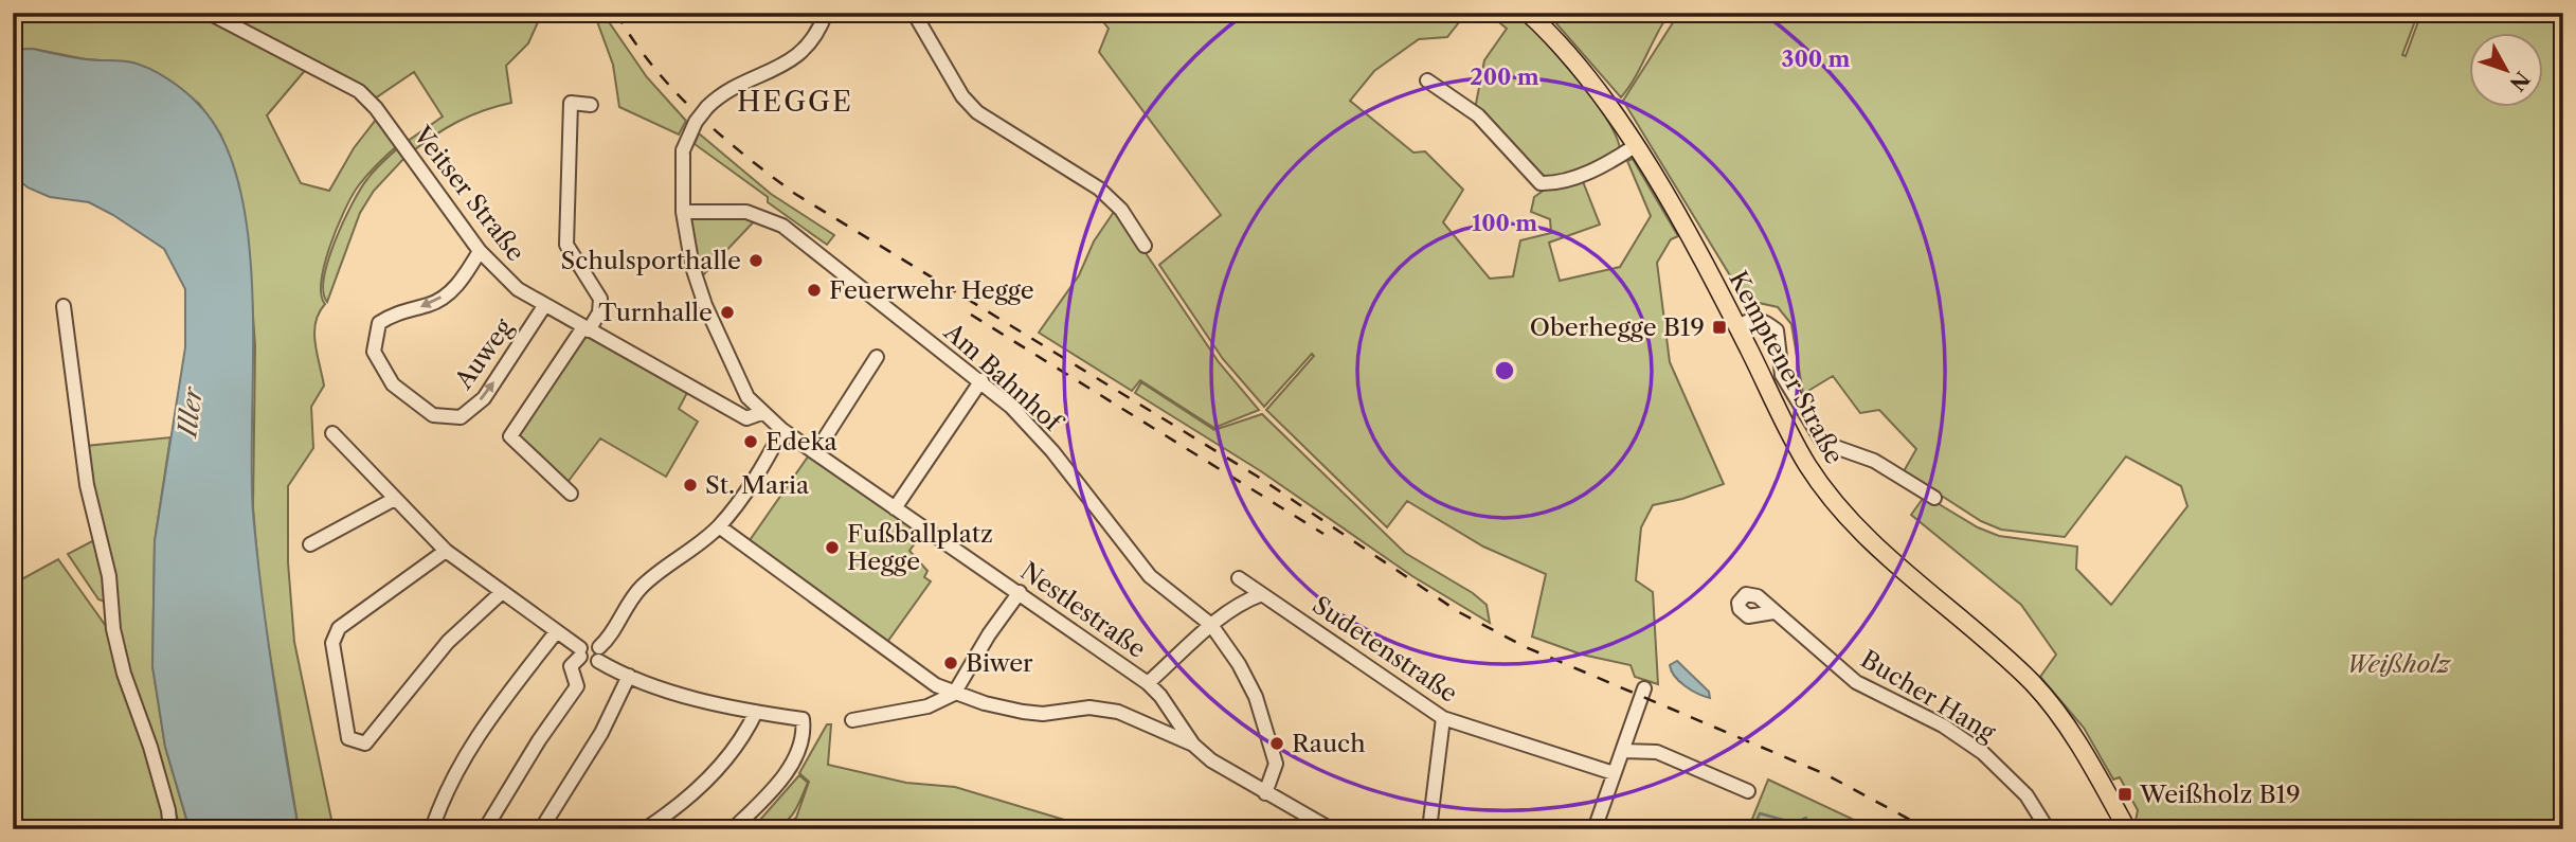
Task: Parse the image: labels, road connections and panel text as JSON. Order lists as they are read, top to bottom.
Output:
{
  "streets": {
    "main road": ["Kemptener Straße"],
    "street": [
      "Veitser Straße",
      "Auweg",
      "Am Bahnhof",
      "Nestlestraße",
      "Sudetenstraße",
      "Bucher Hang"
    ]
  },
  "crossings": [
    ["Veitser Straße", "Auweg"],
    ["Veitser Straße", "Nestlestraße"],
    ["Am Bahnhof", "Nestlestraße"]
  ],
  "districts": ["HEGGE"],
  "water": ["Iller"],
  "parks": ["Weißholz"],
  "places": {
    "other": [
      "Schulsporthalle",
      "Feuerwehr Hegge",
      "Turnhalle",
      "Edeka",
      "St. Maria",
      "Fußballplatz Hegge",
      "Biwer",
      "Rauch"
    ],
    "transit": ["Oberhegge B19", "Weißholz B19"]
  },
  "north": "bottom right",
  "rings": ["300 m", "200 m", "100 m"]
}
